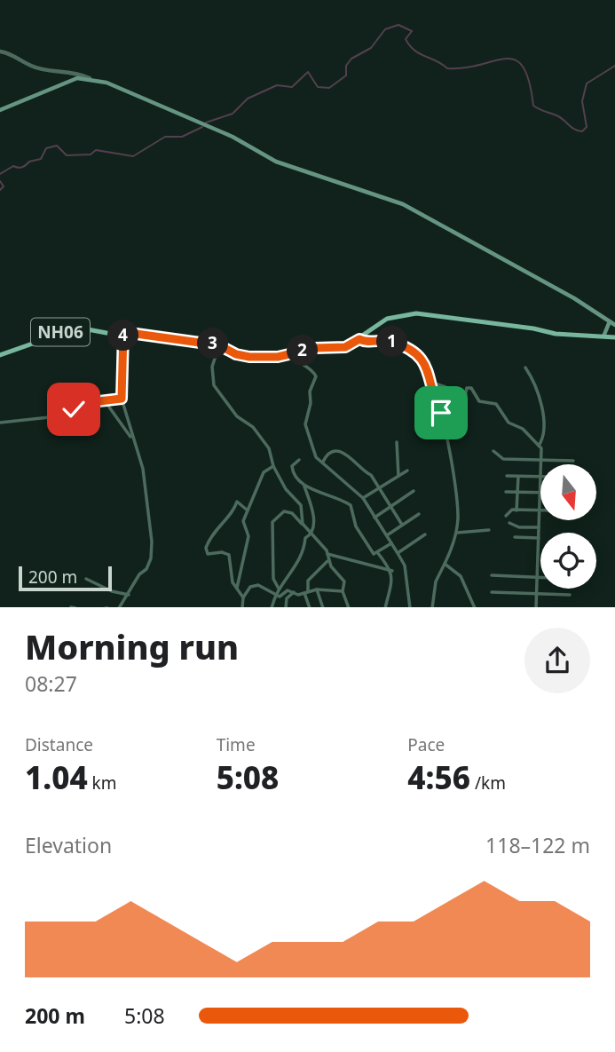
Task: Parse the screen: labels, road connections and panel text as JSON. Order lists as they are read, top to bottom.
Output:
{
  "streets": {
    "main road": ["NH06"]
  },
  "scale_bar": "200 m",
  "north": "bottom",
  "page": {
    "pins": [
      "4",
      "1",
      "3",
      "2"
    ],
    "scale": "200 m",
    "heading": ["Morning run", "08:27"],
    "stats": [
      ["Distance", "1.04 km"],
      ["Time", "5:08"],
      ["Pace", "4:56 /km"]
    ],
    "chart": ["Elevation", "118–122 m"],
    "list": [
      {
        "name": "200 m",
        "note": "5:08"
      }
    ]
  }
}
